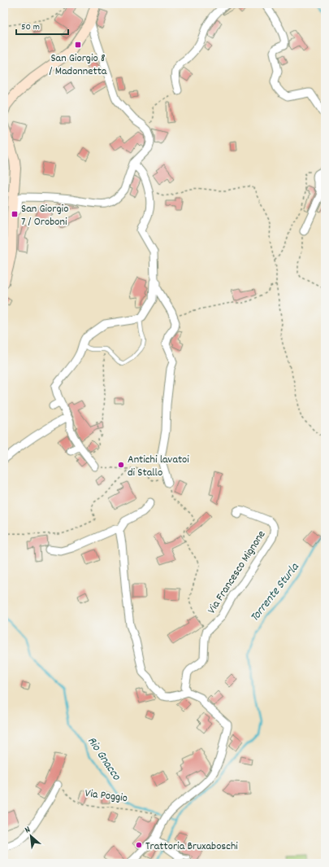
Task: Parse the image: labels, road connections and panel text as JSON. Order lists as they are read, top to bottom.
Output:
{
  "streets": {
    "street": ["Via Francesco Mignone"],
    "path": ["Via Poggio"]
  },
  "water": ["Torrente Sturla", "Rio Gnacco"],
  "places": {
    "transit": ["San Giorgio 8 / Madonnetta", "San Giorgio 7 / Oroboni"],
    "other": ["Antichi lavatoi di Stallo", "Trattoria Bruxaboschi"]
  },
  "scale_bar": "50 m",
  "north": "top left"
}
